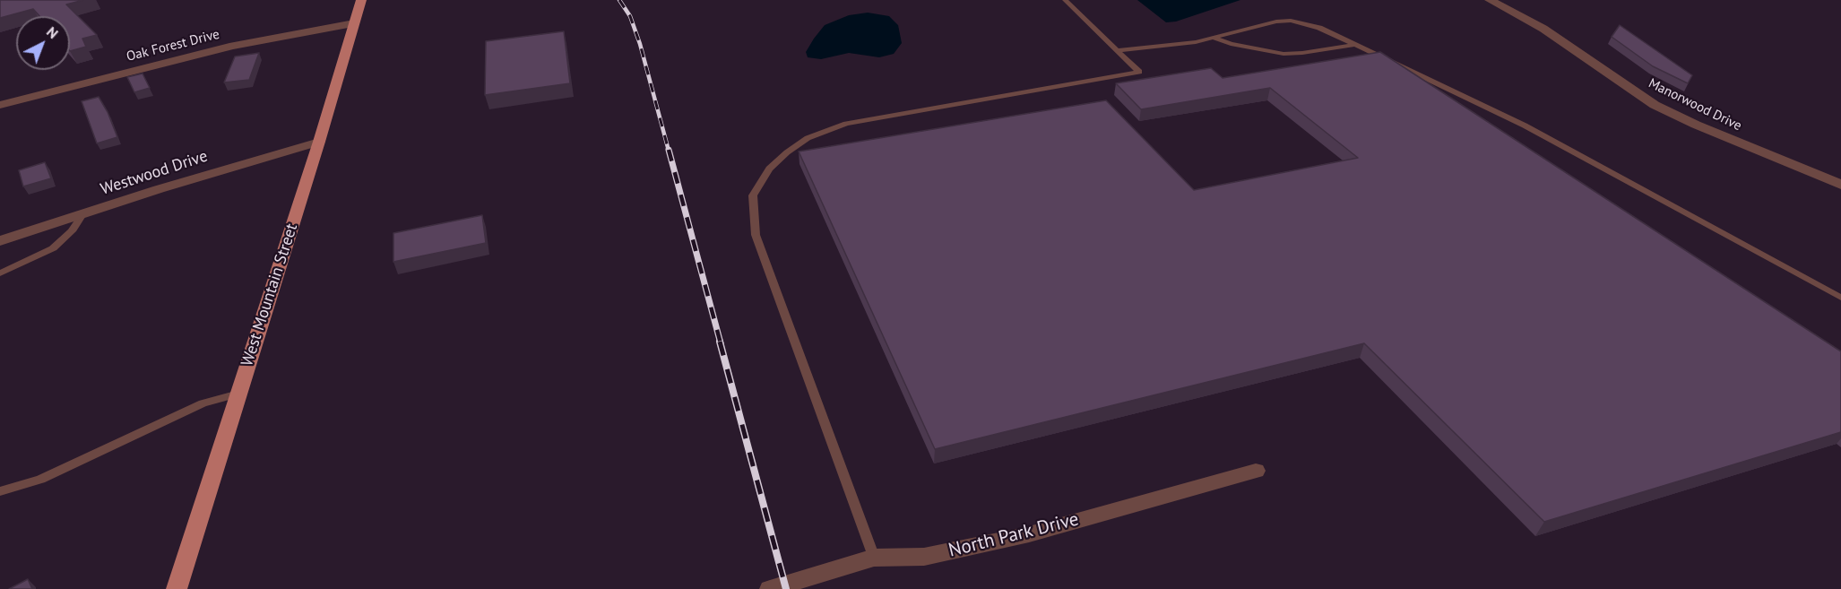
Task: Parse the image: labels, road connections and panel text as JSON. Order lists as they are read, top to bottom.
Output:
{
  "streets": {
    "main road": ["West Mountain Street"],
    "street": [
      "Oak Forest Drive",
      "Manorwood Drive",
      "Westwood Drive",
      "North Park Drive"
    ]
  },
  "crossings": [
    ["Oak Forest Drive", "West Mountain Street"],
    ["Westwood Drive", "West Mountain Street"]
  ],
  "north": "top right"
}
